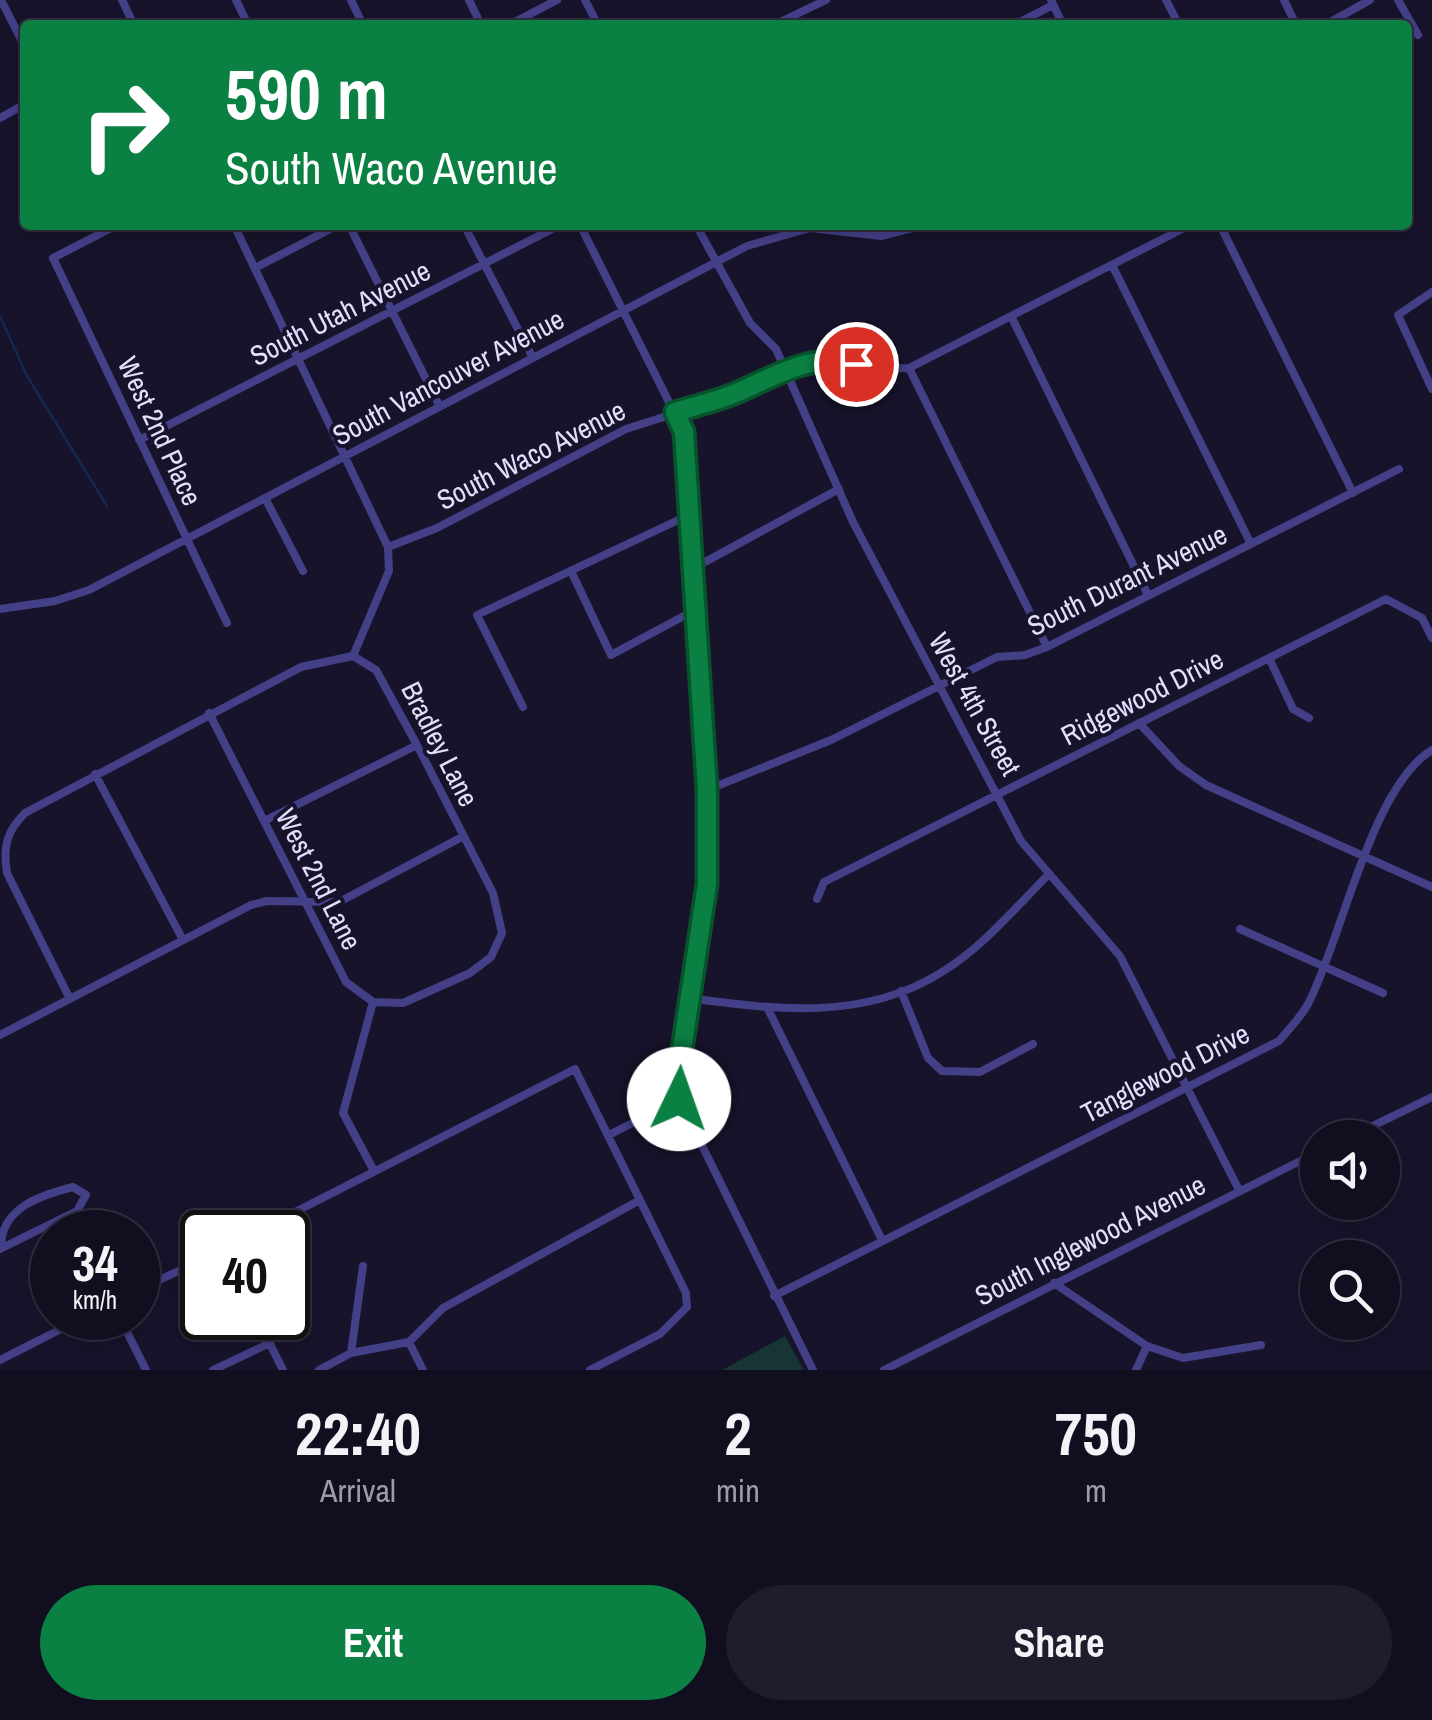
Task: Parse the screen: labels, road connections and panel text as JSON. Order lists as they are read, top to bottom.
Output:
{
  "streets": {
    "street": [
      "South Utah Avenue",
      "South Vancouver Avenue",
      "West 2nd Place",
      "South Waco Avenue",
      "South Durant Avenue",
      "Ridgewood Drive",
      "West 4th Street",
      "Bradley Lane",
      "West 2nd Lane",
      "Tanglewood Drive",
      "South Inglewood Avenue"
    ]
  },
  "crossings": [
    ["South Utah Avenue", "West 2nd Place"],
    ["South Vancouver Avenue", "West 2nd Place"],
    ["South Vancouver Avenue", "West 4th Street"],
    ["South Waco Avenue", "West 4th Street"],
    ["South Durant Avenue", "West 4th Street"],
    ["Ridgewood Drive", "West 4th Street"],
    ["West 4th Street", "Tanglewood Drive"],
    ["West 4th Street", "South Inglewood Avenue"],
    ["Bradley Lane", "West 2nd Lane"]
  ],
  "page": {
    "turn": ["590 m", "South Waco Avenue"],
    "speed": "34 km/h",
    "limit": "40",
    "eta": [
      "22:40",
      "Arrival",
      "2",
      "min",
      "750",
      "m"
    ],
    "buttons": ["Exit", "Share"]
  }
}
